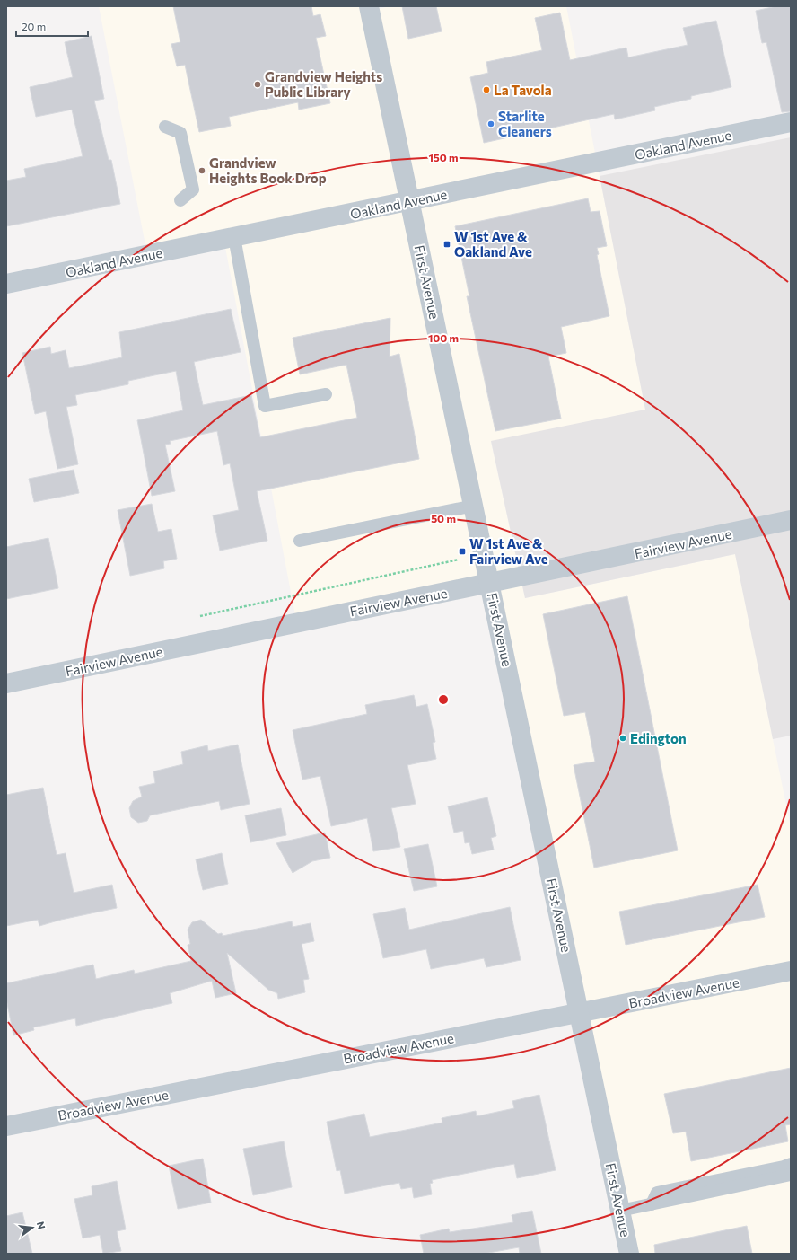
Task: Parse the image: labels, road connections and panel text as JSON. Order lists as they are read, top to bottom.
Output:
{
  "streets": {
    "street": [
      "Oakland Avenue",
      "First Avenue",
      "Fairview Avenue",
      "Broadview Avenue"
    ]
  },
  "crossings": [
    ["Oakland Avenue", "First Avenue"],
    ["First Avenue", "Fairview Avenue"],
    ["First Avenue", "Broadview Avenue"]
  ],
  "places": {
    "other": [
      "Grandview Heights Public Library",
      "La Tavola",
      "Starlite Cleaners",
      "Grandview Heights Book Drop",
      "Edington"
    ],
    "transit": ["W 1st Ave & Oakland Ave", "W 1st Ave & Fairview Ave"]
  },
  "scale_bar": "20 m",
  "north": "right",
  "rings": ["150 m", "100 m", "50 m"]
}
